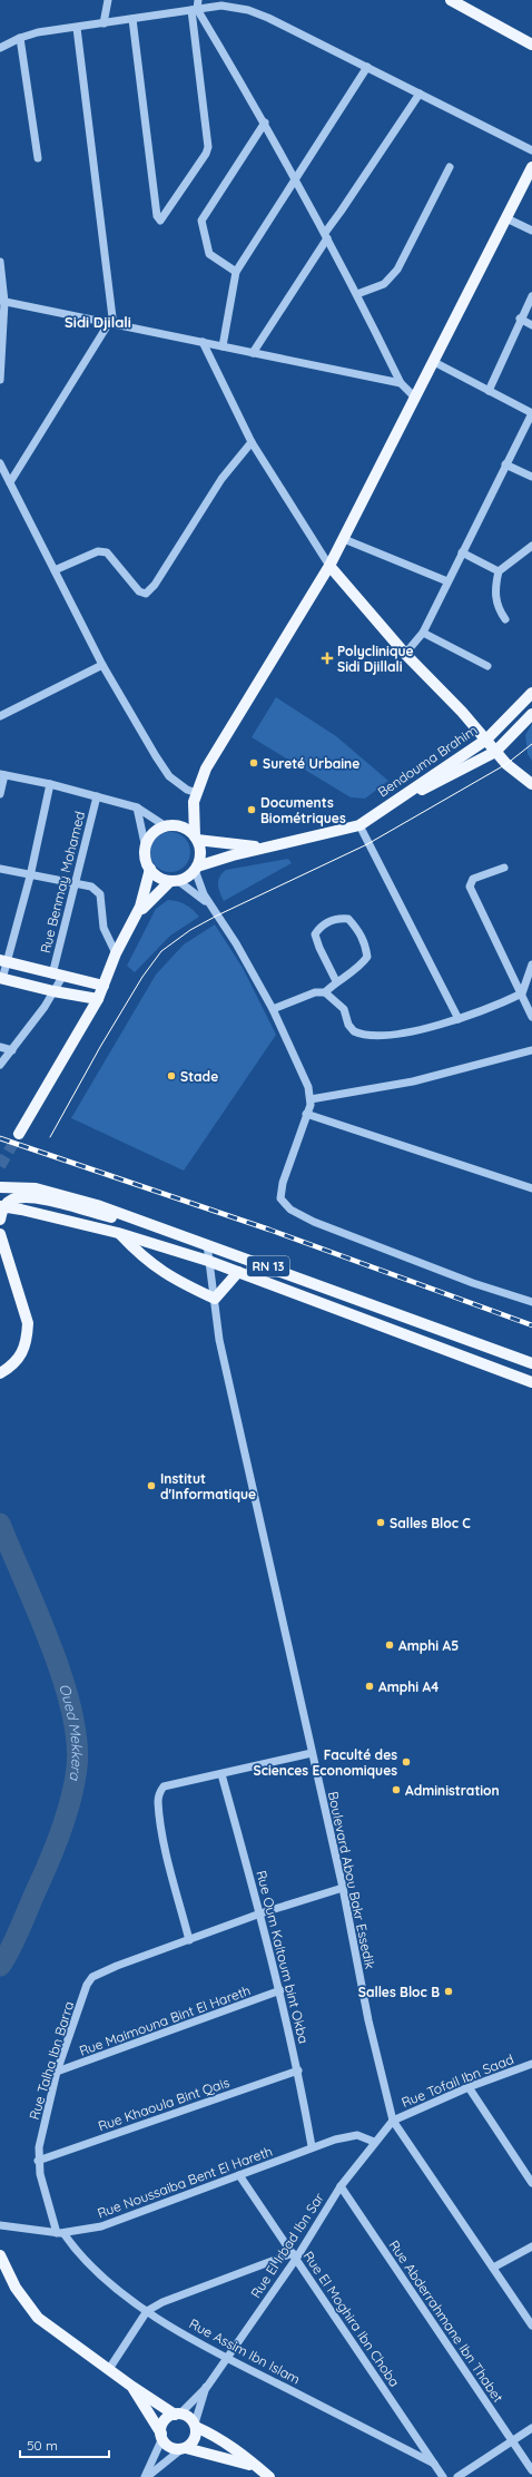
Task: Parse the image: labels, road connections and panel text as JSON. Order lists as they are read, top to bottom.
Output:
{
  "streets": {
    "main road": ["Bendouma Brahim", "RN 13"],
    "street": [
      "Rue Benmay Mohamed",
      "Boulevard Abou Bakr Essedik",
      "Rue Oum Kaltoum bint Okba",
      "Rue Maimouna Bint El Hareth",
      "Rue Talha Ibn Barra",
      "Rue Tofail Ibn Saad",
      "Rue Khaoula Bint Qais",
      "Rue Noussaiba Bent El Hareth",
      "Rue El Irbad Ibn Sar",
      "Rue El Moghira Ibn Choba",
      "Rue Abderrahmane Ibn Thabet",
      "Rue Assim Ibn Islam"
    ]
  },
  "crossings": [
    ["RN 13", "Boulevard Abou Bakr Essedik"],
    ["Boulevard Abou Bakr Essedik", "Rue Talha Ibn Barra"],
    ["Boulevard Abou Bakr Essedik", "Rue Tofail Ibn Saad"],
    ["Boulevard Abou Bakr Essedik", "Rue El Irbad Ibn Sar"],
    ["Rue Oum Kaltoum bint Okba", "Rue Maimouna Bint El Hareth"],
    ["Rue Oum Kaltoum bint Okba", "Rue Talha Ibn Barra"],
    ["Rue Oum Kaltoum bint Okba", "Rue Khaoula Bint Qais"],
    ["Rue Oum Kaltoum bint Okba", "Rue Noussaiba Bent El Hareth"],
    ["Rue Maimouna Bint El Hareth", "Rue Talha Ibn Barra"],
    ["Rue Talha Ibn Barra", "Rue Khaoula Bint Qais"],
    ["Rue Talha Ibn Barra", "Rue Noussaiba Bent El Hareth"],
    ["Rue Talha Ibn Barra", "Rue Assim Ibn Islam"],
    ["Rue Tofail Ibn Saad", "Rue El Irbad Ibn Sar"],
    ["Rue Noussaiba Bent El Hareth", "Rue El Irbad Ibn Sar"],
    ["Rue Noussaiba Bent El Hareth", "Rue El Moghira Ibn Choba"],
    ["Rue Noussaiba Bent El Hareth", "Rue Assim Ibn Islam"],
    ["Rue El Irbad Ibn Sar", "Rue El Moghira Ibn Choba"],
    ["Rue El Irbad Ibn Sar", "Rue Abderrahmane Ibn Thabet"],
    ["Rue El Irbad Ibn Sar", "Rue Assim Ibn Islam"],
    ["Rue El Moghira Ibn Choba", "Rue Assim Ibn Islam"]
  ],
  "districts": ["Sidi Djilali"],
  "water": ["Oued Mekkera"],
  "places": {
    "health": ["Polyclinique Sidi Djillali"],
    "other": [
      "Sureté Urbaine",
      "Documents Biométriques",
      "Stade",
      "Institut d'Informatique",
      "Salles Bloc C",
      "Amphi A5",
      "Amphi A4",
      "Faculté des Sciences Economiques",
      "Administration",
      "Salles Bloc B"
    ]
  },
  "scale_bar": "50 m"
}
